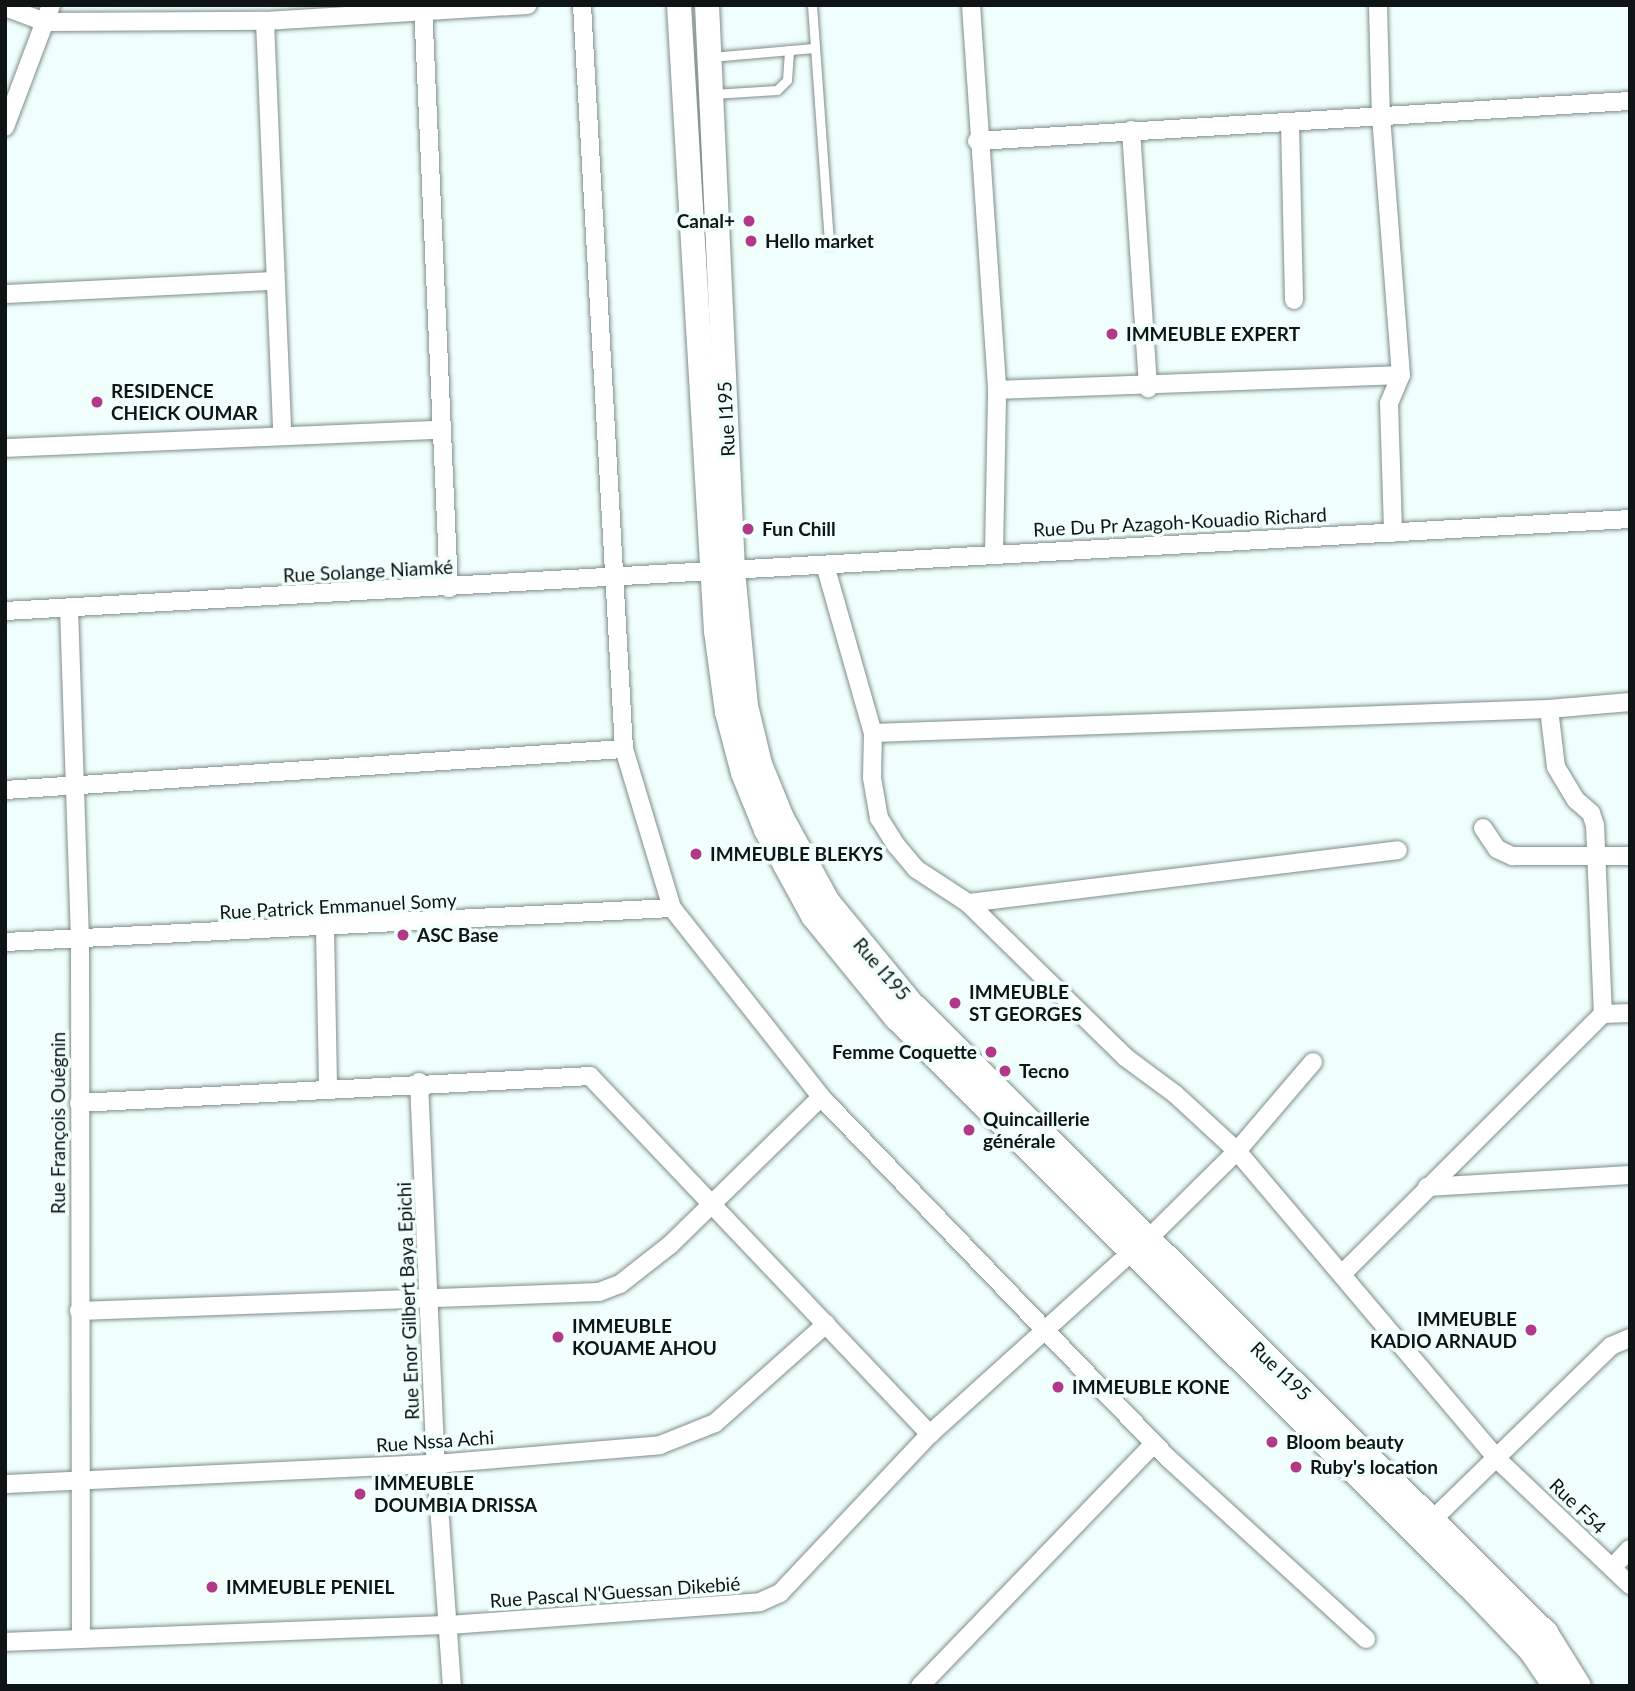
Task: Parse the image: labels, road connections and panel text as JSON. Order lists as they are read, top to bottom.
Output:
{
  "streets": {
    "main road": ["Rue I195"],
    "street": [
      "Rue Du Pr Azagoh-Kouadio Richard",
      "Rue Solange Niamké",
      "Rue Patrick Emmanuel Somy",
      "Rue François Ouégnin",
      "Rue Enor Gilbert Baya Epichi",
      "Rue Nssa Achi",
      "Rue F54",
      "Rue Pascal N'Guessan Dikebié"
    ]
  },
  "crossings": [
    ["Rue I195", "Rue Du Pr Azagoh-Kouadio Richard"],
    ["Rue I195", "Rue Solange Niamké"],
    ["Rue I195", "Rue Pascal N'Guessan Dikebié"],
    ["Rue Du Pr Azagoh-Kouadio Richard", "Rue Solange Niamké"],
    ["Rue Du Pr Azagoh-Kouadio Richard", "Rue F54"],
    ["Rue Solange Niamké", "Rue François Ouégnin"],
    ["Rue Patrick Emmanuel Somy", "Rue François Ouégnin"],
    ["Rue François Ouégnin", "Rue Nssa Achi"],
    ["Rue François Ouégnin", "Rue Pascal N'Guessan Dikebié"],
    ["Rue Enor Gilbert Baya Epichi", "Rue Nssa Achi"],
    ["Rue Enor Gilbert Baya Epichi", "Rue Pascal N'Guessan Dikebié"],
    ["Rue F54", "Rue Pascal N'Guessan Dikebié"]
  ],
  "places": [
    "Canal+",
    "Hello market",
    "IMMEUBLE EXPERT",
    "RESIDENCE CHEICK OUMAR",
    "Fun Chill",
    "IMMEUBLE BLEKYS",
    "ASC Base",
    "IMMEUBLE ST GEORGES",
    "Femme Coquette",
    "Tecno",
    "Quincaillerie générale",
    "IMMEUBLE KADIO ARNAUD",
    "IMMEUBLE KOUAME AHOU",
    "IMMEUBLE KONE",
    "Bloom beauty",
    "Ruby's location",
    "IMMEUBLE DOUMBIA DRISSA",
    "IMMEUBLE PENIEL"
  ]
}
